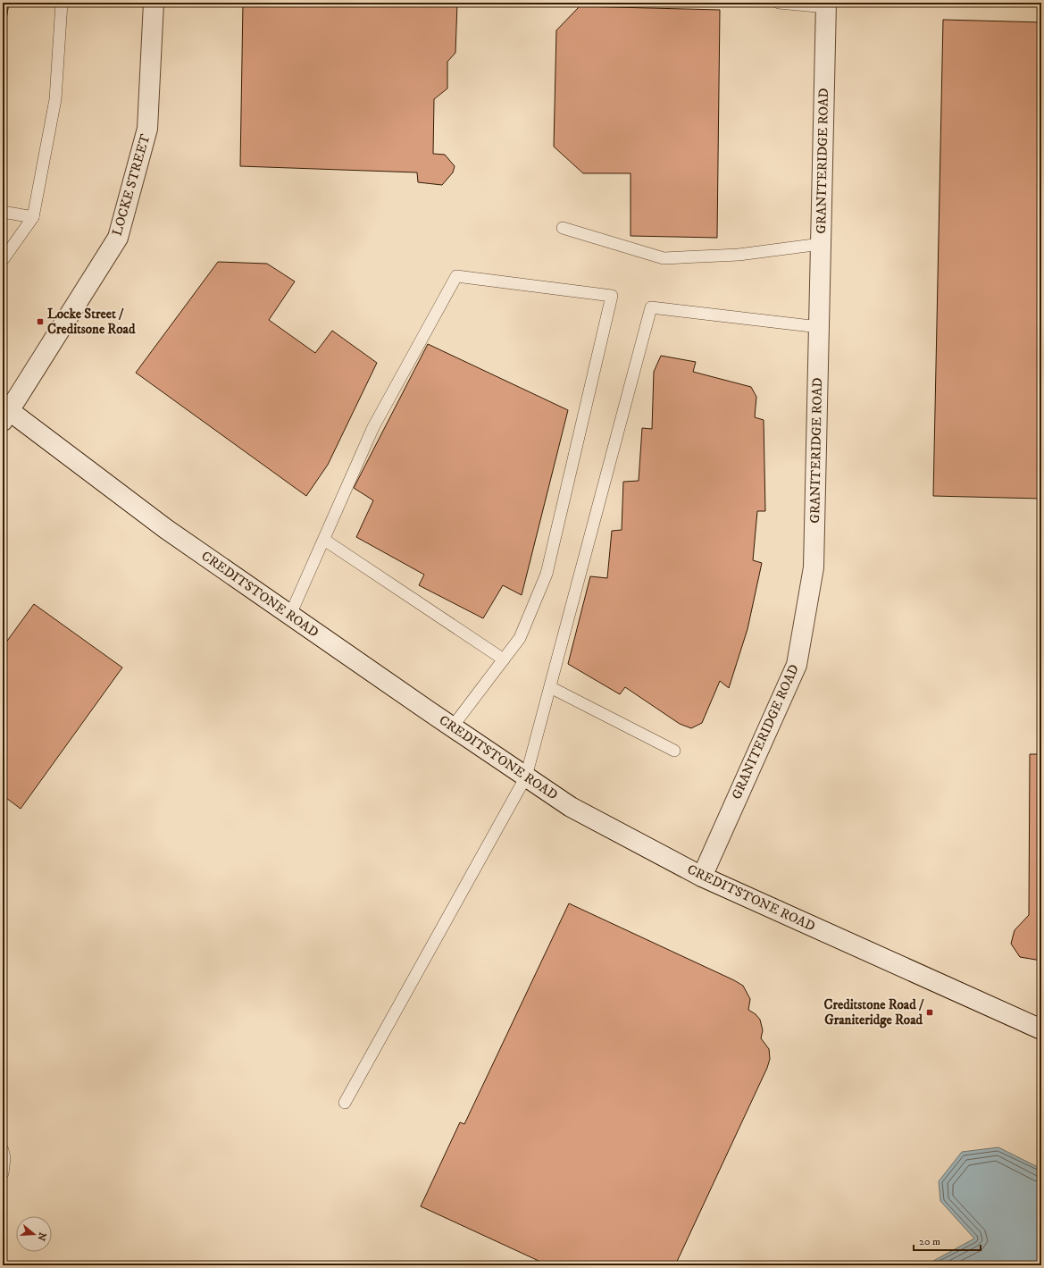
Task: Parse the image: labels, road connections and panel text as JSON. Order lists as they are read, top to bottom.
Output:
{
  "streets": {
    "street": ["GRANITERIDGE ROAD", "LOCKE STREET", "CREDITSTONE ROAD"]
  },
  "crossings": [
    ["GRANITERIDGE ROAD", "CREDITSTONE ROAD"],
    ["LOCKE STREET", "CREDITSTONE ROAD"]
  ],
  "places": {
    "transit": ["Locke Street / Creditsone Road", "Creditstone Road / Graniteridge Road"]
  },
  "scale_bar": "20 m",
  "north": "right"
}
